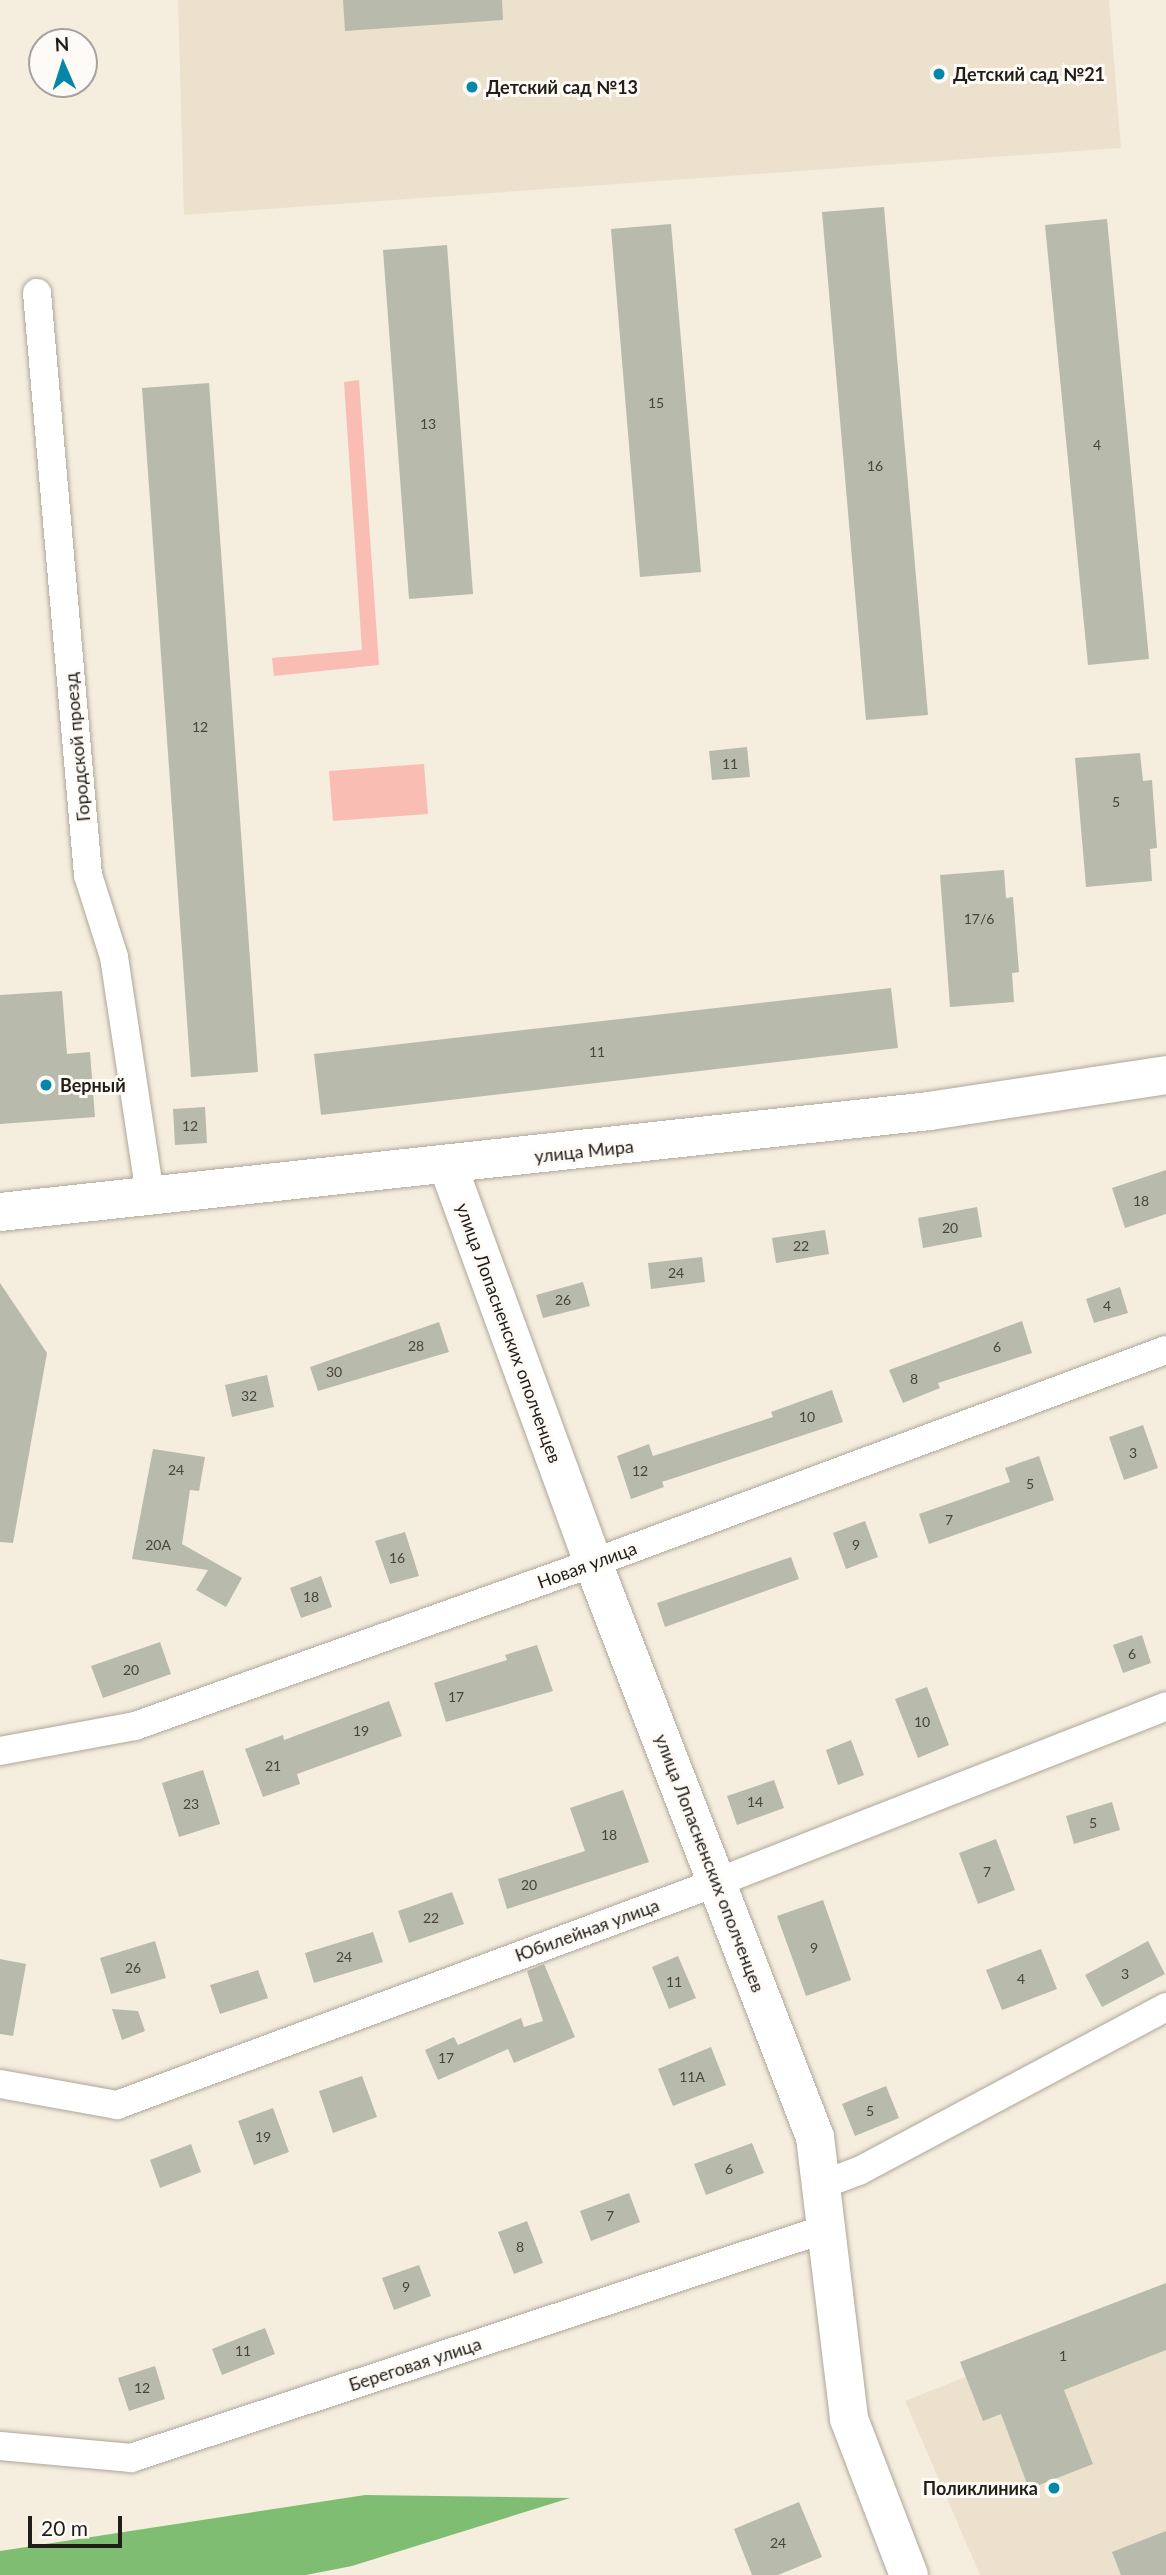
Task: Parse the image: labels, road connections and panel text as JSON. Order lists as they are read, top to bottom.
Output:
{
  "streets": {
    "street": [
      "Городской проезд",
      "улица Мира",
      "улица Лопасненских ополченцев",
      "Новая улица",
      "Юбилейная улица",
      "Береговая улица"
    ]
  },
  "crossings": [
    ["Городской проезд", "улица Мира"],
    ["улица Мира", "улица Лопасненских ополченцев"],
    ["улица Лопасненских ополченцев", "Новая улица"],
    ["улица Лопасненских ополченцев", "Юбилейная улица"],
    ["улица Лопасненских ополченцев", "Береговая улица"]
  ],
  "places": [
    "Детский сад №21",
    "Детский сад №13",
    "Верный",
    "Поликлиника"
  ],
  "house_numbers": [
    "15",
    "13",
    "4",
    "16",
    "12",
    "11",
    "5",
    "17/6",
    "11",
    "12",
    "18",
    "20",
    "22",
    "24",
    "26",
    "4",
    "28",
    "6",
    "30",
    "8",
    "32",
    "10",
    "3",
    "24",
    "12",
    "5",
    "7",
    "20А",
    "9",
    "16",
    "18",
    "6",
    "20",
    "17",
    "10",
    "19",
    "21",
    "14",
    "23",
    "5",
    "18",
    "7",
    "20",
    "22",
    "9",
    "24",
    "26",
    "3",
    "4",
    "11",
    "17",
    "11А",
    "5",
    "19",
    "6",
    "7",
    "8",
    "9",
    "11",
    "1",
    "12",
    "24"
  ],
  "scale_bar": "20 m",
  "north": "top"
}
